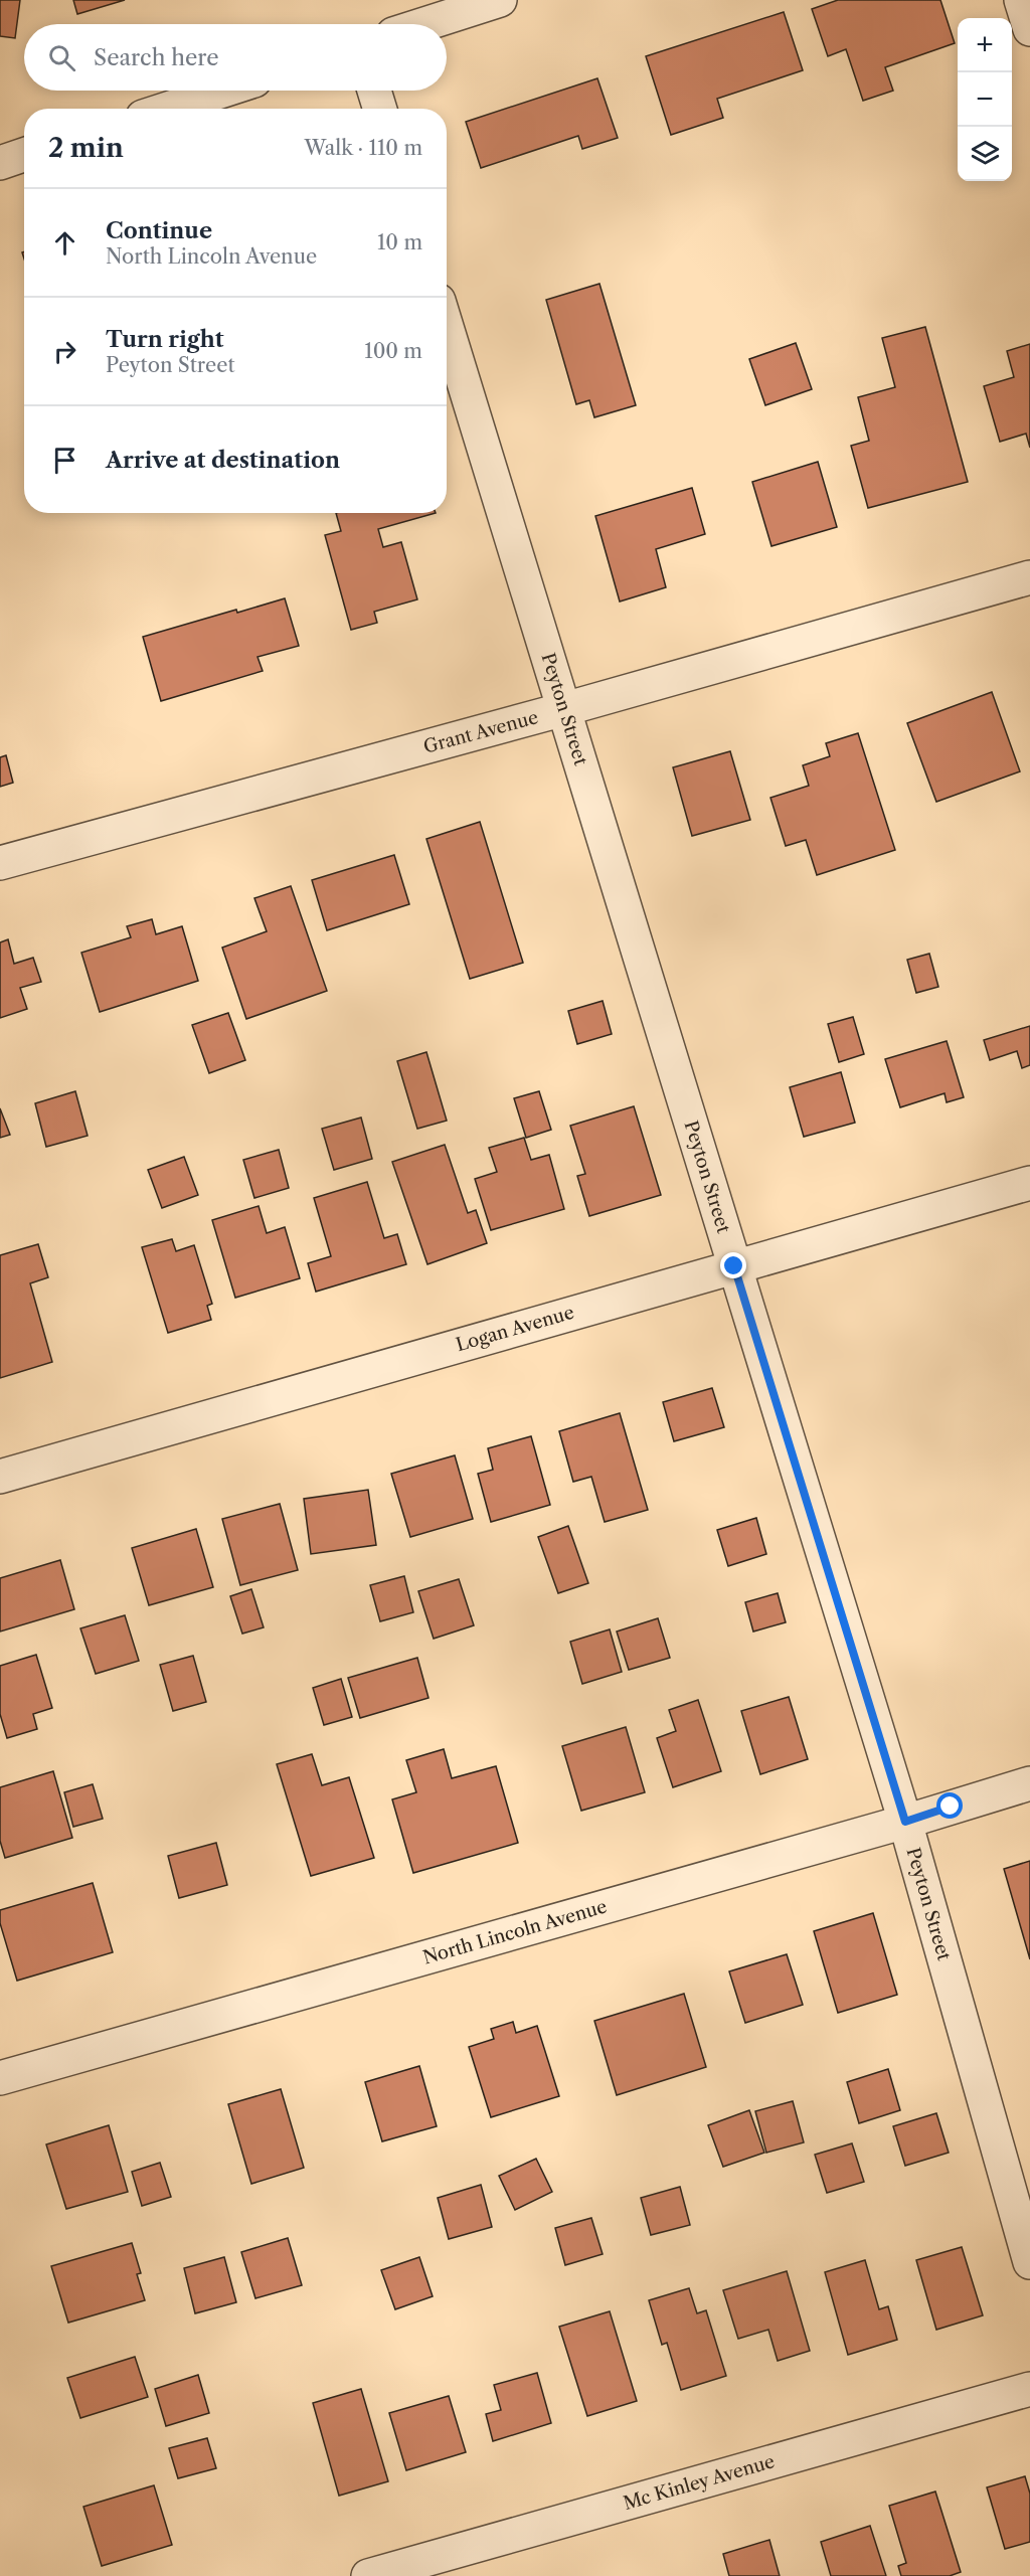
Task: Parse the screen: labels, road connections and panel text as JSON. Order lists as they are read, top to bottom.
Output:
{
  "streets": {
    "street": [
      "Peyton Street",
      "Grant Avenue",
      "Logan Avenue",
      "North Lincoln Avenue",
      "Mc Kinley Avenue"
    ]
  },
  "crossings": [
    ["Peyton Street", "Grant Avenue"],
    ["Peyton Street", "Logan Avenue"],
    ["Peyton Street", "North Lincoln Avenue"]
  ],
  "page": {
    "map_buttons": ["+", "−"],
    "search": "Search here",
    "heading": ["2 min", "Walk · 110 m"],
    "list": [
      ["Continue", "North Lincoln Avenue", "10 m"],
      ["Turn right", "Peyton Street", "100 m"],
      "Arrive at destination"
    ]
  }
}
